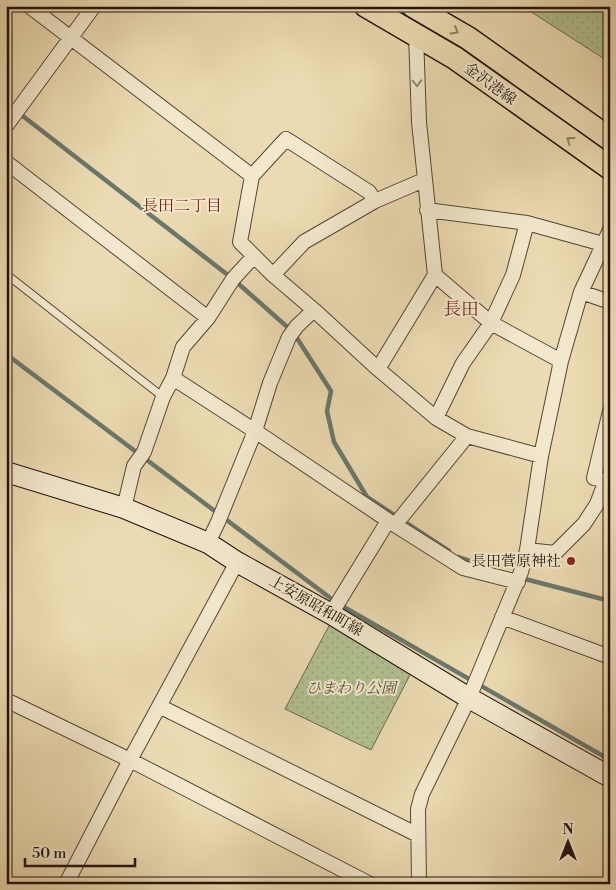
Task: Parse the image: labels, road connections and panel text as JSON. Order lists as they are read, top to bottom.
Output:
{
  "streets": {
    "main road": ["金沢港線", "上安原昭和町線"]
  },
  "districts": ["長田二丁目", "長田"],
  "parks": ["ひまわり公園"],
  "places": ["長田菅原神社"],
  "scale_bar": "50 m",
  "north": "top"
}
